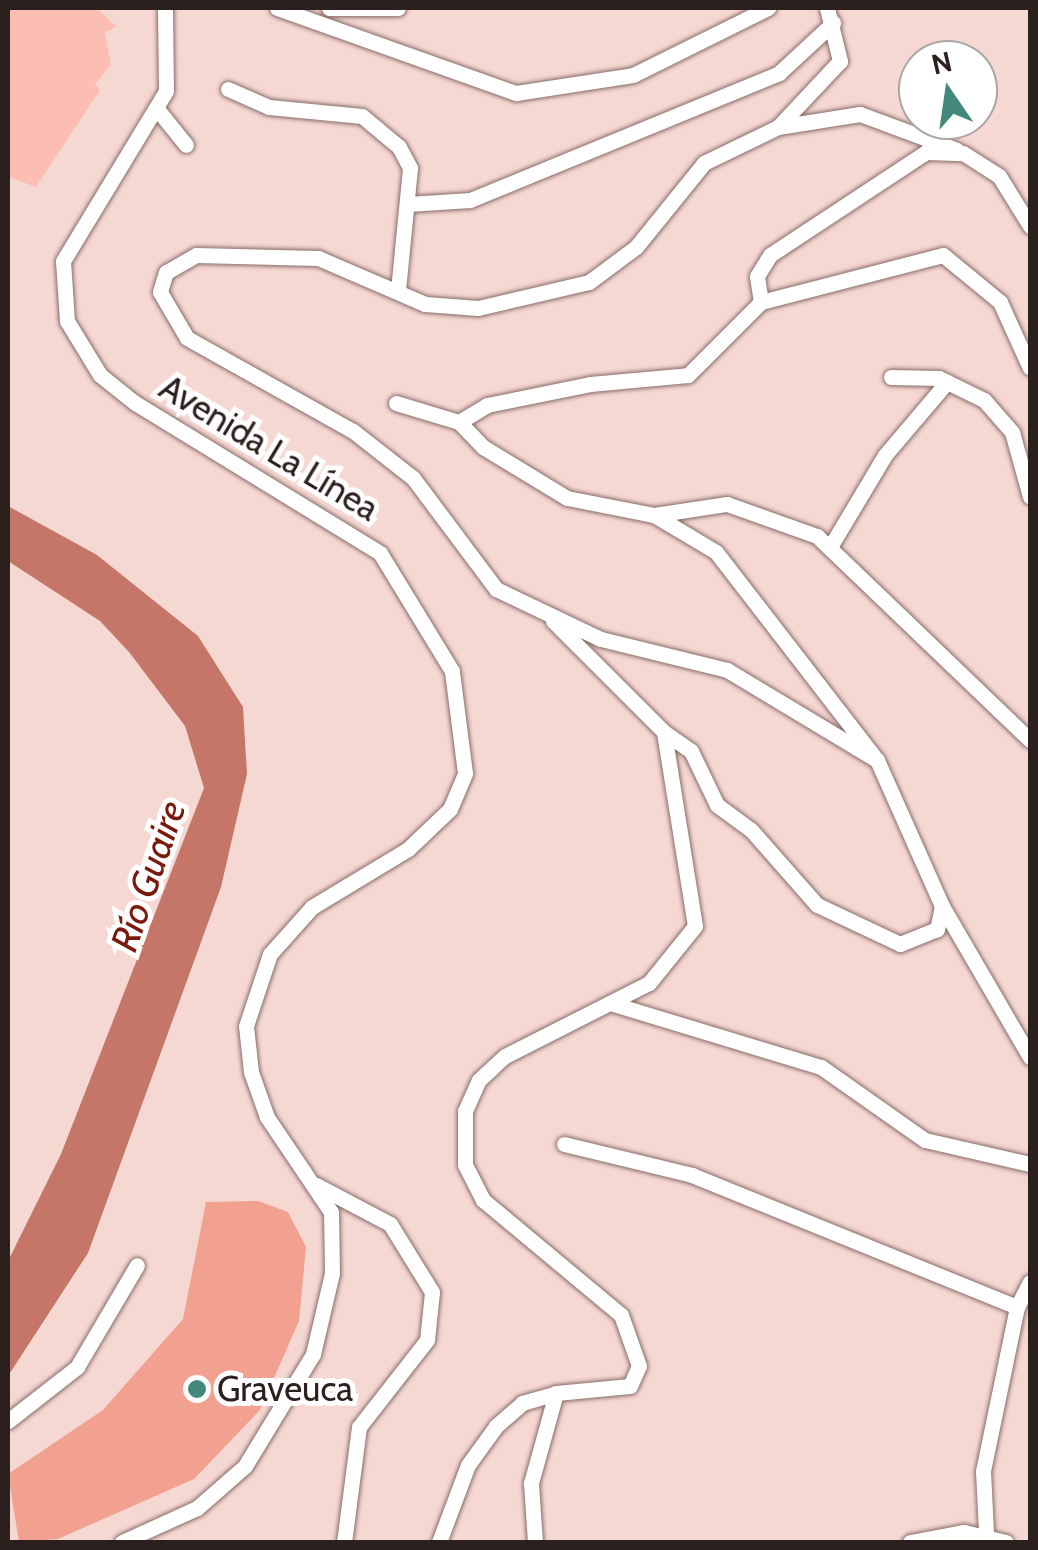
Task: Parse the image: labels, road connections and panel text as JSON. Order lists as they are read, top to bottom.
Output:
{
  "streets": {
    "street": ["Avenida La Línea"]
  },
  "water": ["Río Guaire"],
  "places": ["Graveuca"],
  "north": "top"
}
